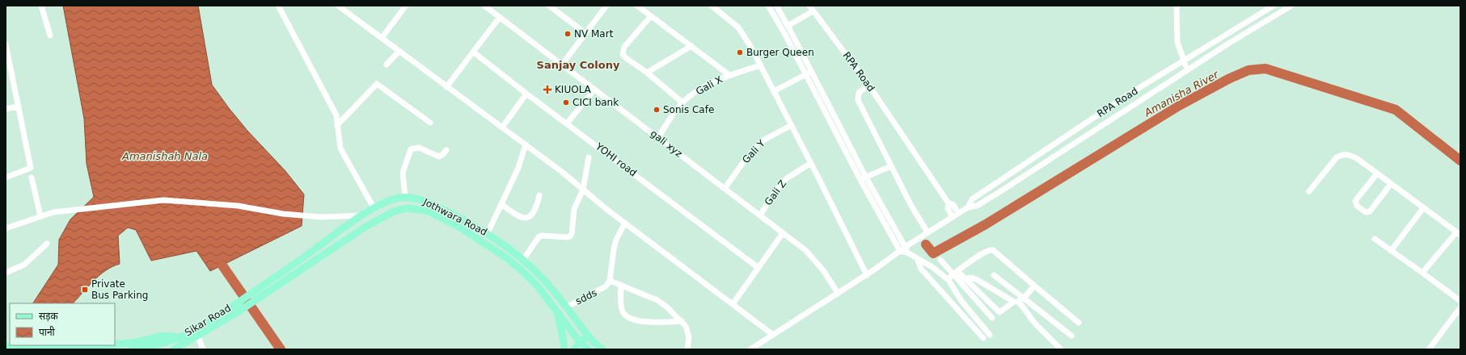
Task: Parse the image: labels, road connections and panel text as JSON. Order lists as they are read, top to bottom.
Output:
{
  "streets": {
    "main road": ["Jothwara Road", "Sikar Road"],
    "street": [
      "RPA Road",
      "Gali X",
      "gali xyz",
      "Gali Y",
      "YOHI road",
      "Gali Z",
      "sdds"
    ]
  },
  "crossings": [
    ["Gali X", "gali xyz"],
    ["gali xyz", "Gali Y"],
    ["gali xyz", "Gali Z"],
    ["Jothwara Road", "sdds"],
    ["Jothwara Road", "Sikar Road"]
  ],
  "districts": ["Sanjay Colony"],
  "water": ["Amanisha River", "Amanishah Nala"],
  "places": {
    "other": [
      "NV Mart",
      "Burger Queen",
      "CICI bank",
      "Sonis Cafe"
    ],
    "health": ["KIUOLA"],
    "transit": ["Private Bus Parking"]
  },
  "legend": ["सड़क", "पानी"]
}
